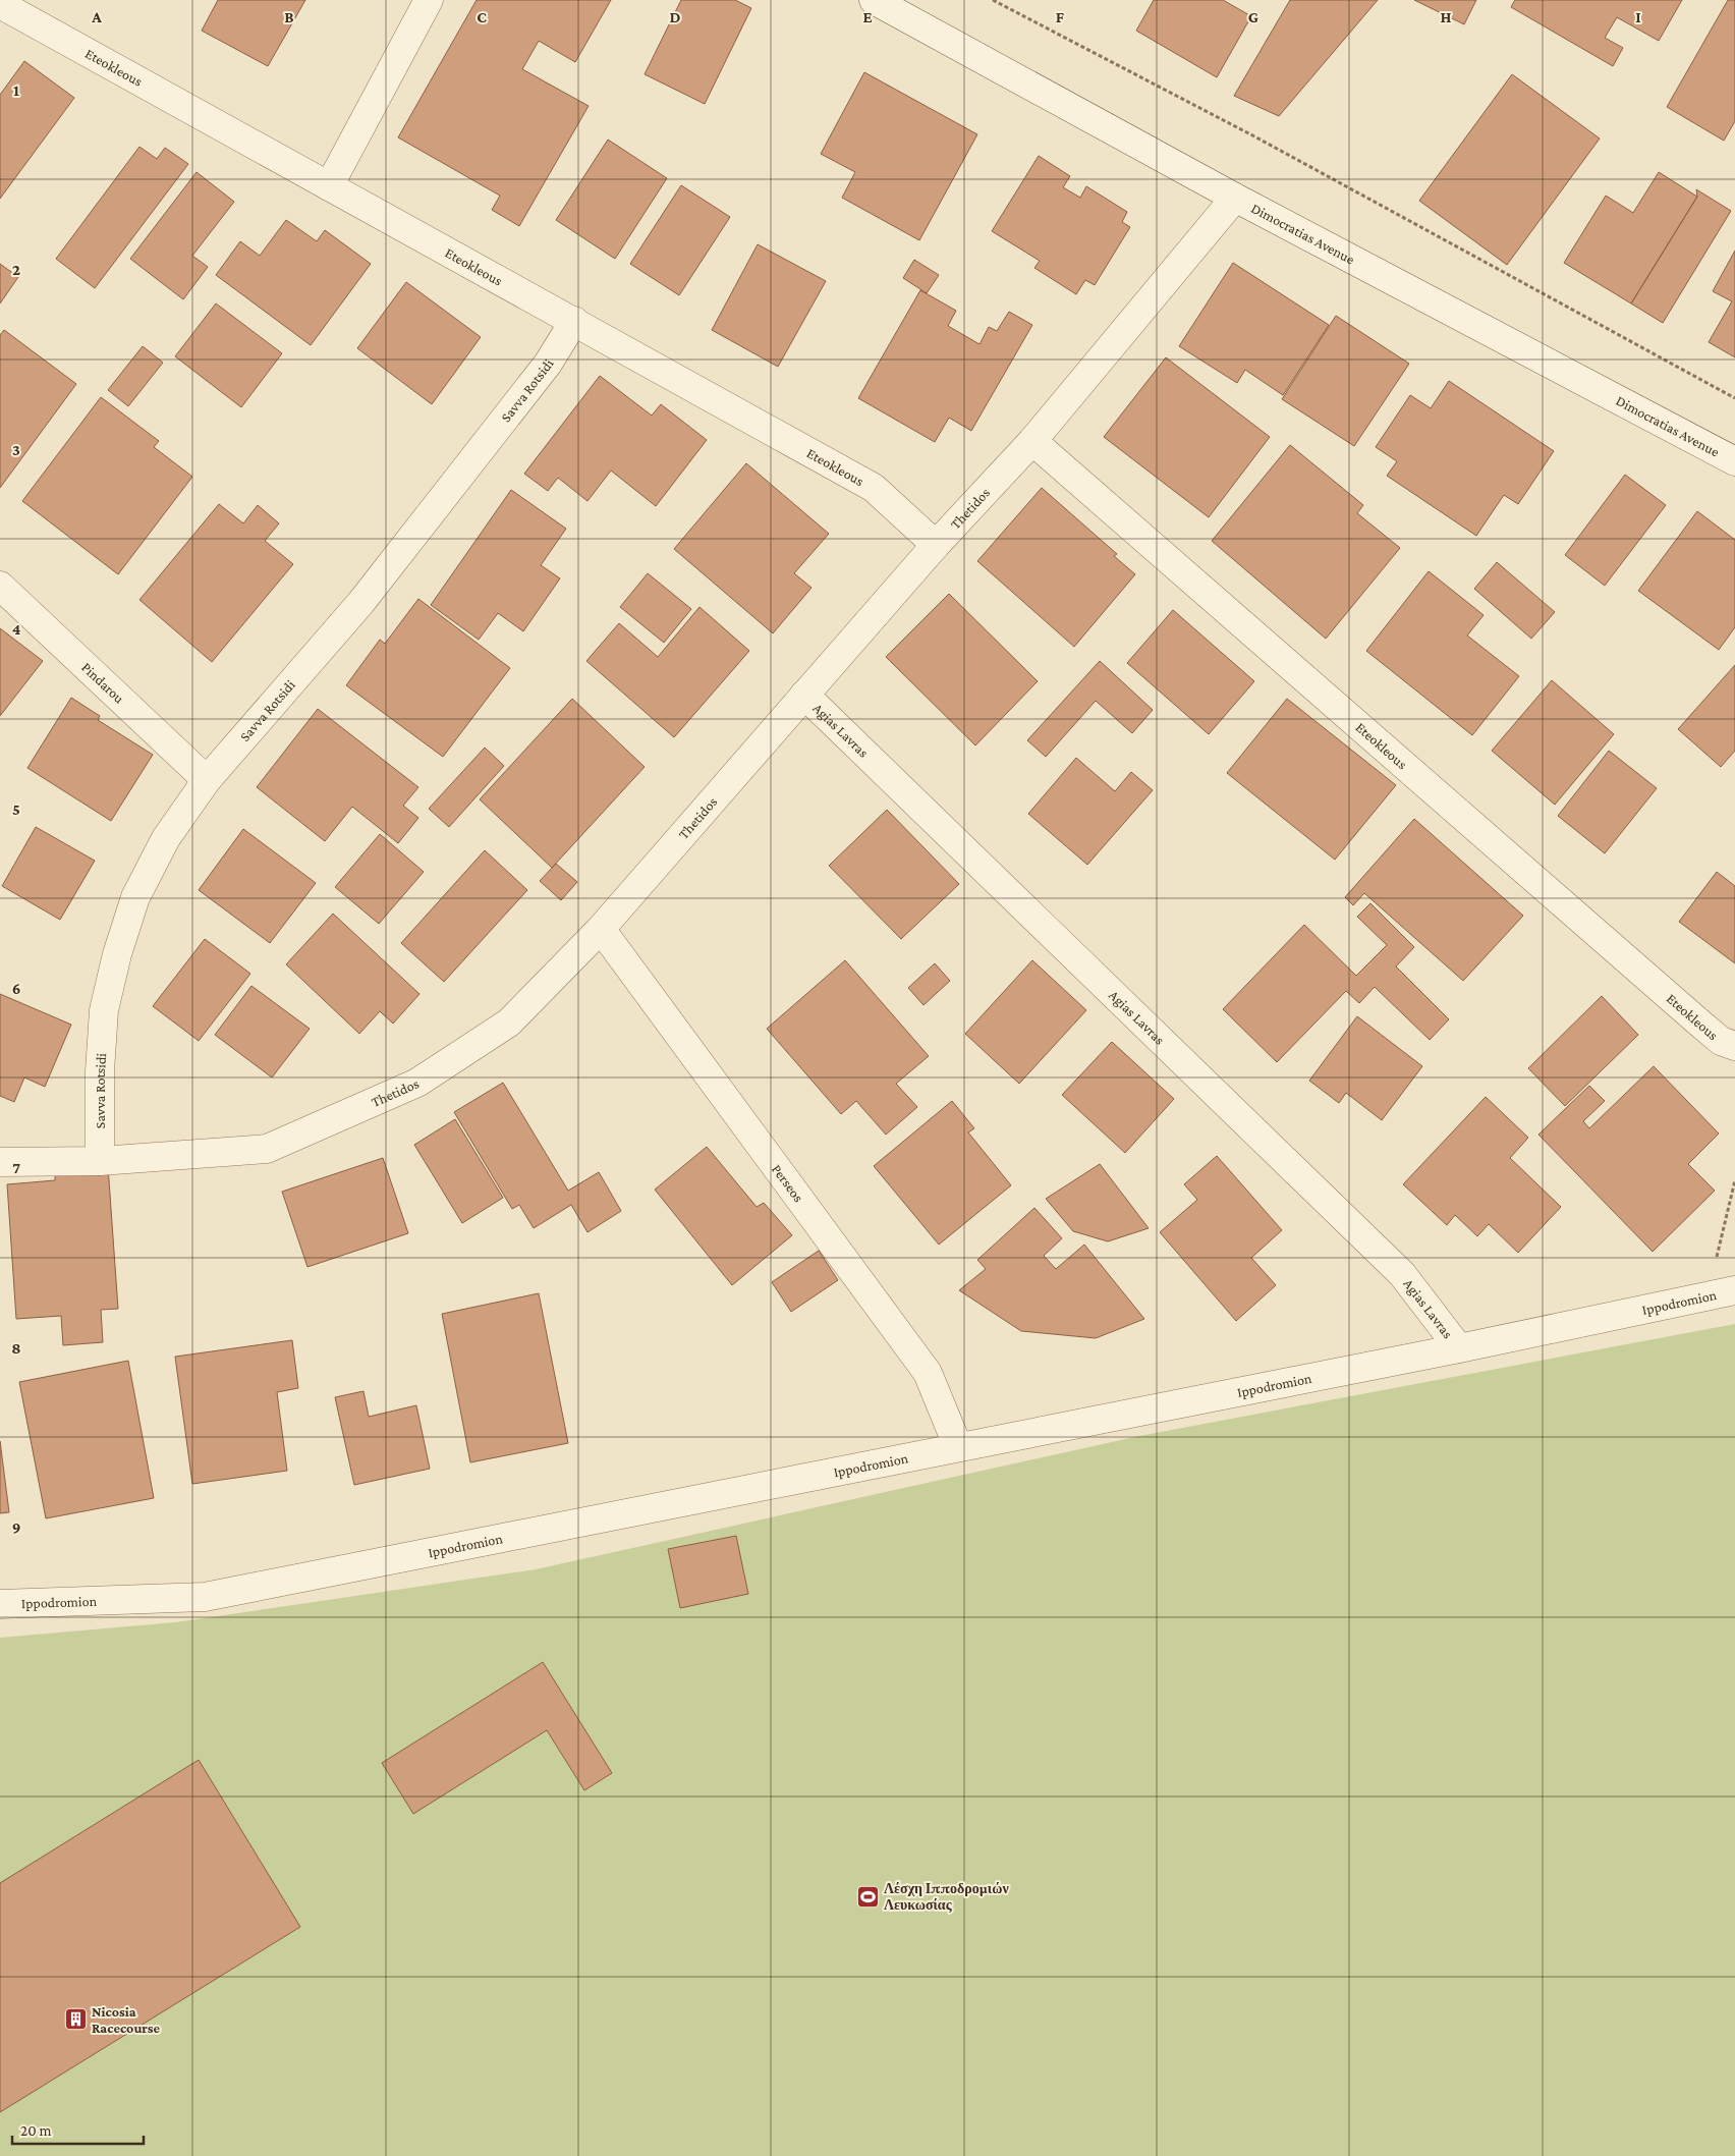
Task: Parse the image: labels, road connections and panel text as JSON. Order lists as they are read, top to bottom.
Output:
{
  "streets": {
    "street": [
      "Eteokleous",
      "Dimocratias Avenue",
      "Savva Rotsidi",
      "Thetidos",
      "Pindarou",
      "Agias Lavras",
      "Perseos",
      "Ippodromion"
    ]
  },
  "crossings": [
    ["Eteokleous", "Savva Rotsidi"],
    ["Eteokleous", "Thetidos"],
    ["Dimocratias Avenue", "Thetidos"],
    ["Savva Rotsidi", "Thetidos"],
    ["Savva Rotsidi", "Pindarou"],
    ["Thetidos", "Agias Lavras"],
    ["Thetidos", "Perseos"],
    ["Agias Lavras", "Ippodromion"],
    ["Perseos", "Ippodromion"]
  ],
  "places": {
    "sports": ["Λέσχη Ιπποδρομιών Λευκωσίας"],
    "building": ["Nicosia Racecourse"]
  },
  "scale_bar": "20 m",
  "grid": {
    "columns": [
      "A",
      "B",
      "C",
      "D",
      "E",
      "F",
      "G",
      "H",
      "I"
    ],
    "rows": [
      "1",
      "2",
      "3",
      "4",
      "5",
      "6",
      "7",
      "8",
      "9"
    ]
  }
}
